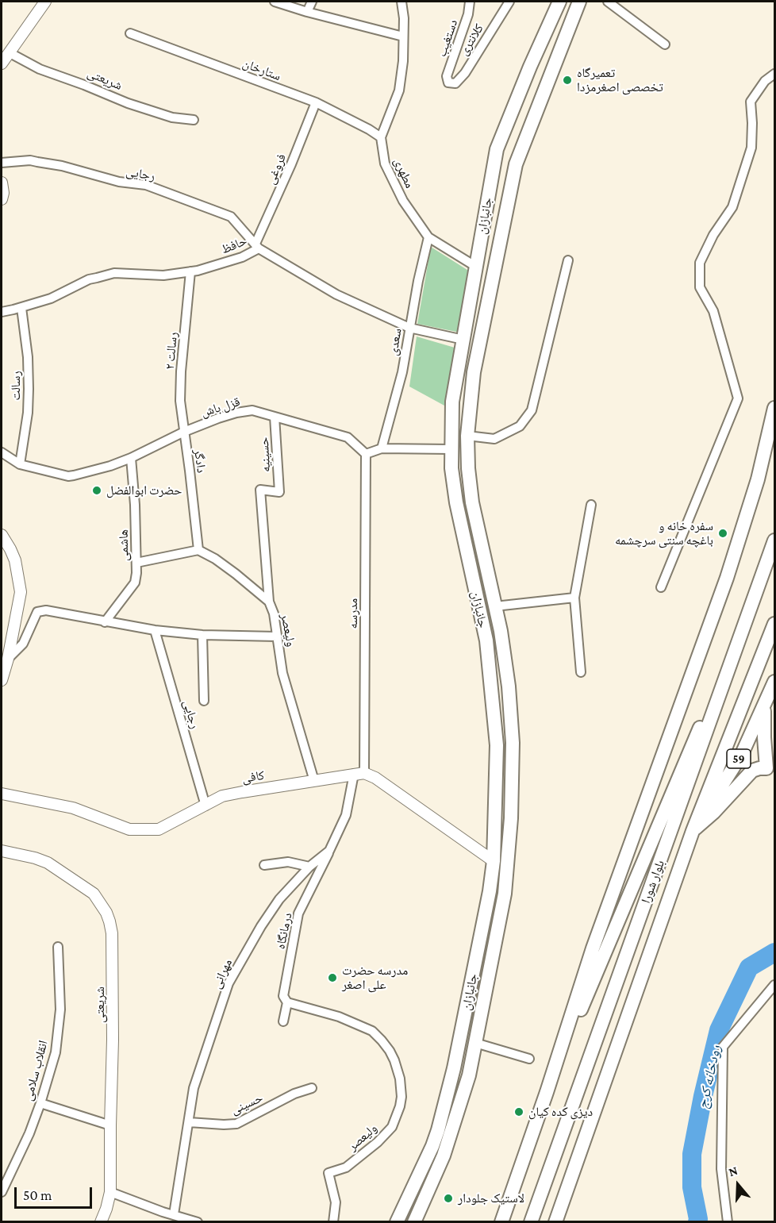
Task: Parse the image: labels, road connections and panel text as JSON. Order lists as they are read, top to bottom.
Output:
{
  "streets": {
    "main road": ["جانبازان", "59", "بلوار شورا"],
    "street": [
      "دستغیب",
      "کلانتری",
      "ستارخان",
      "شریعتی",
      "فروغی",
      "مطهری",
      "رجایی",
      "حافظ",
      "سعدی",
      "رسالت ۲",
      "رسالت",
      "قزل باش",
      "حسینیه",
      "دادگر",
      "هاشمی",
      "مدرسه",
      "ولیعصر",
      "کافی",
      "درمانگاه",
      "مهرانی",
      "انقلاب سلامی",
      "حسینی"
    ]
  },
  "crossings": [
    ["دستغیب", "کلانتری"],
    ["ستارخان", "فروغی"],
    ["ستارخان", "مطهری"],
    ["فروغی", "رجایی"],
    ["فروغی", "حافظ"],
    ["مطهری", "جانبازان"],
    ["مطهری", "سعدی"],
    ["رجایی", "حافظ"],
    ["رجایی", "کافی"],
    ["جانبازان", "حافظ"],
    ["حافظ", "سعدی"],
    ["حافظ", "رسالت ۲"],
    ["حافظ", "رسالت"],
    ["رسالت ۲", "قزل باش"],
    ["رسالت ۲", "دادگر"],
    ["رسالت", "قزل باش"],
    ["قزل باش", "حسینیه"],
    ["قزل باش", "دادگر"],
    ["قزل باش", "هاشمی"],
    ["قزل باش", "مدرسه"],
    ["حسینیه", "ولیعصر"],
    ["دادگر", "ولیعصر"],
    ["مدرسه", "کافی"],
    ["مدرسه", "مهرانی"],
    ["ولیعصر", "کافی"],
    ["ولیعصر", "درمانگاه"],
    ["59", "بلوار شورا"],
    ["کافی", "مهرانی"],
    ["درمانگاه", "مهرانی"],
    ["مهرانی", "حسینی"]
  ],
  "water": ["رودخانه کرج"],
  "places": [
    "تعمیرگاه تخصصی اصغرمزدا",
    "حضرت ابوالفضل",
    "سفره خانه و باغچه سنتی سرچشمه",
    "مدرسه حضرت علی اصغر",
    "دیزی کده کیان",
    "لاستیک جلودار"
  ],
  "scale_bar": "50 m",
  "north": "top"
}
